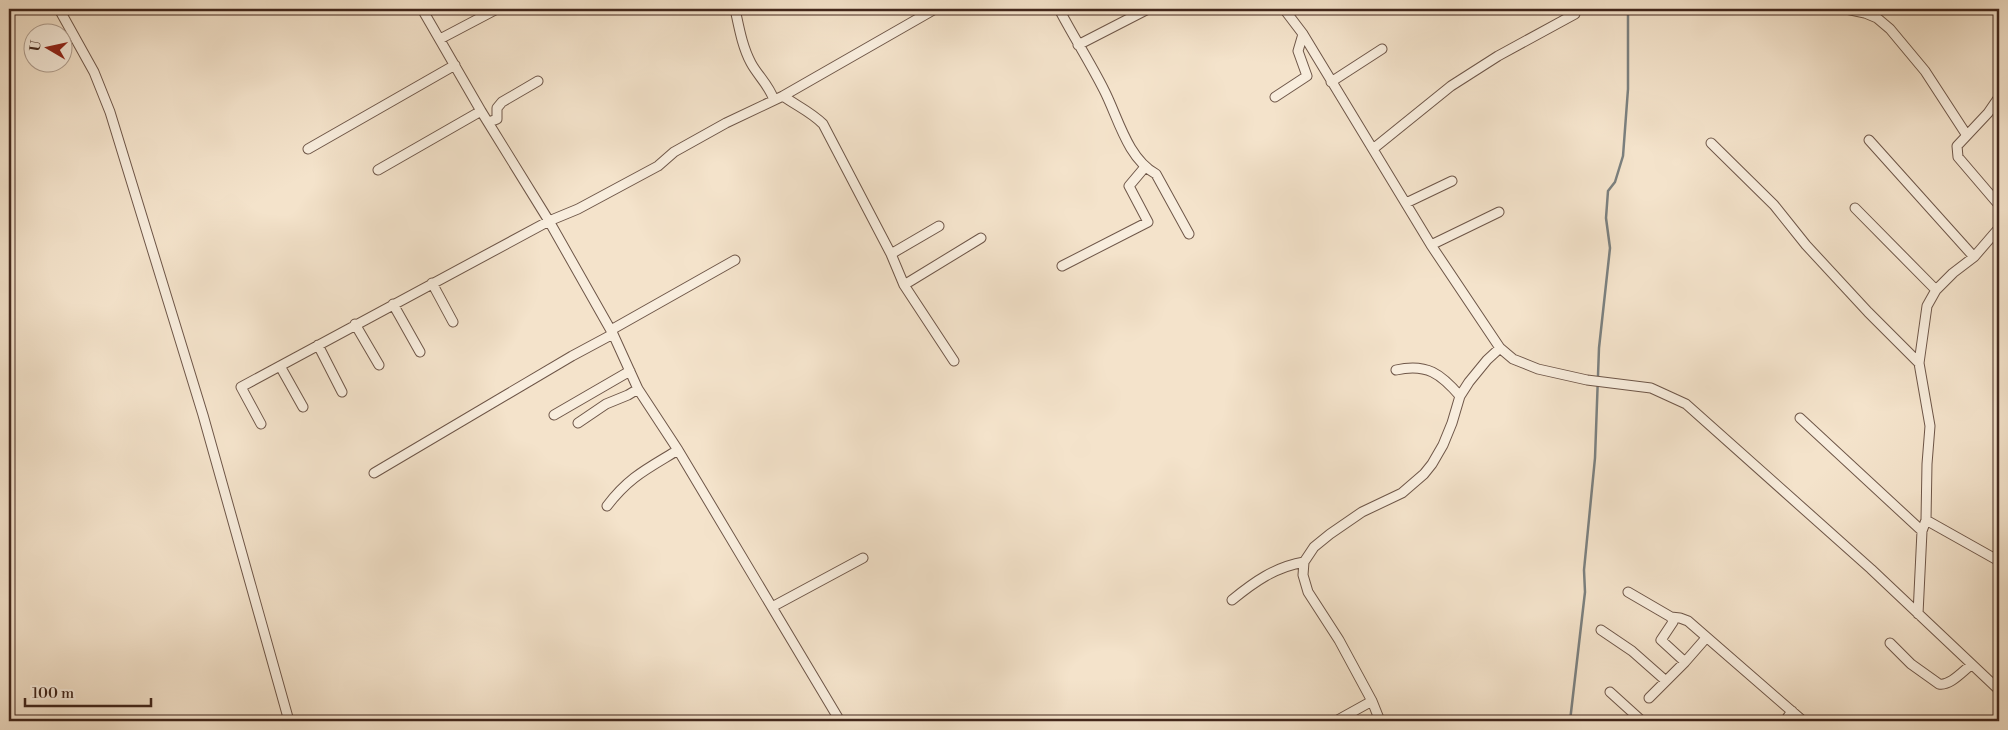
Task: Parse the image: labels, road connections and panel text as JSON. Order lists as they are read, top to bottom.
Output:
{
  "scale_bar": "100 m",
  "north": "left"
}
